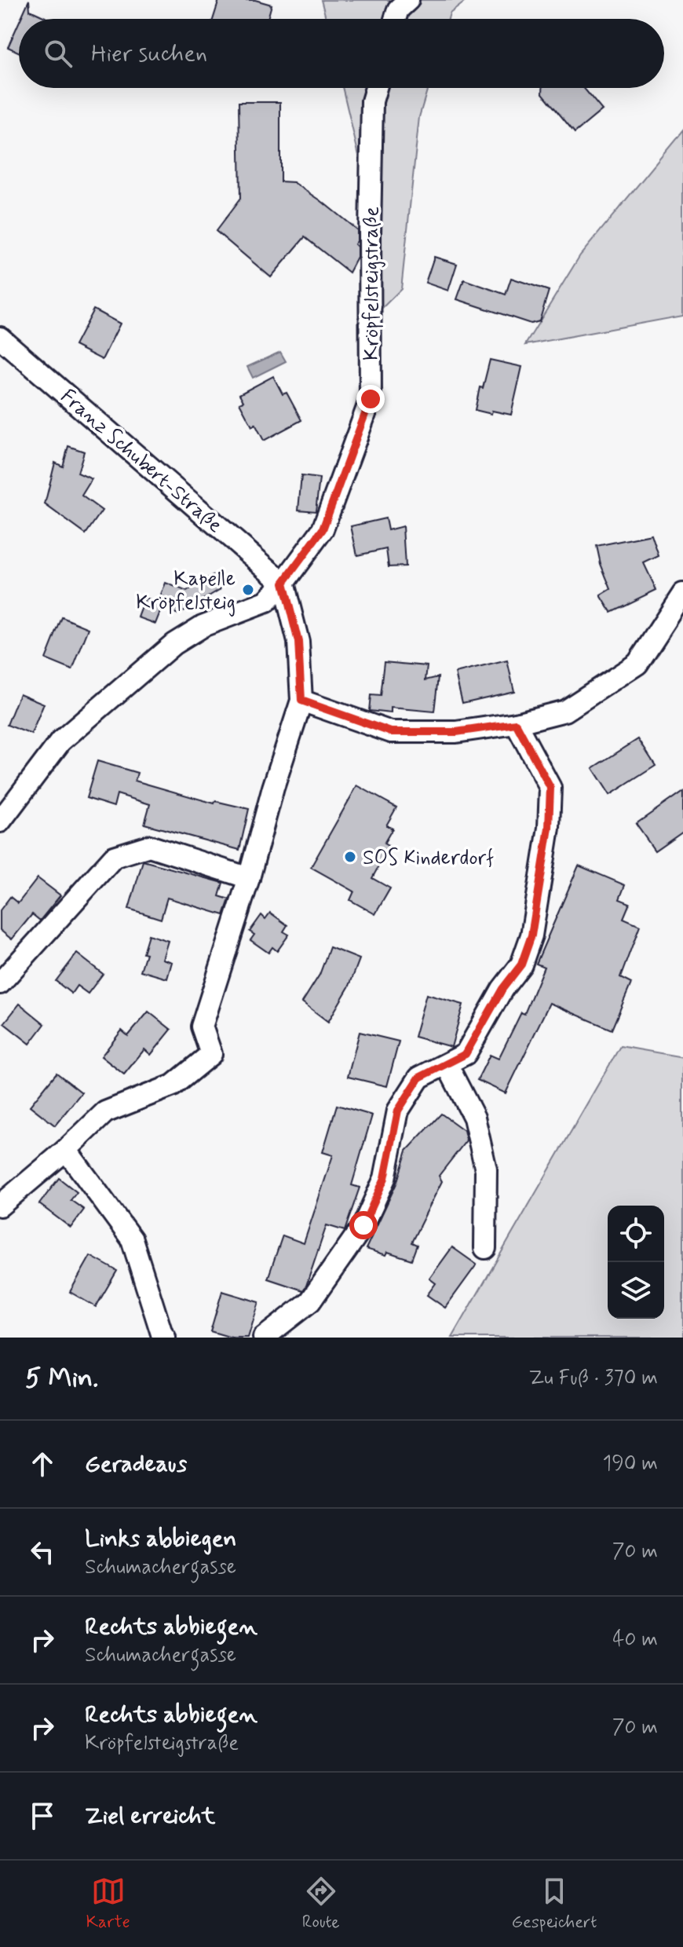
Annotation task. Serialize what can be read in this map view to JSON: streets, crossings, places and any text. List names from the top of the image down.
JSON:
{
  "streets": {
    "street": ["Kröpfelsteigstraße", "Franz Schubert-Straße"]
  },
  "crossings": [
    ["Kröpfelsteigstraße", "Franz Schubert-Straße"]
  ],
  "places": ["Kapelle Kröpfelsteig", "SOS Kinderdorf"],
  "page": {
    "search": "Hier suchen",
    "heading": ["5 Min.", "Zu Fuß · 370 m"],
    "list": [
      ["Geradeaus", "190 m"],
      ["Links abbiegen", "Schumachergasse", "70 m"],
      ["Rechts abbiegen", "Schumachergasse", "40 m"],
      ["Rechts abbiegen", "Kröpfelsteigstraße", "70 m"],
      "Ziel erreicht"
    ],
    "nav": ["Karte", "Route", "Gespeichert"]
  }
}
